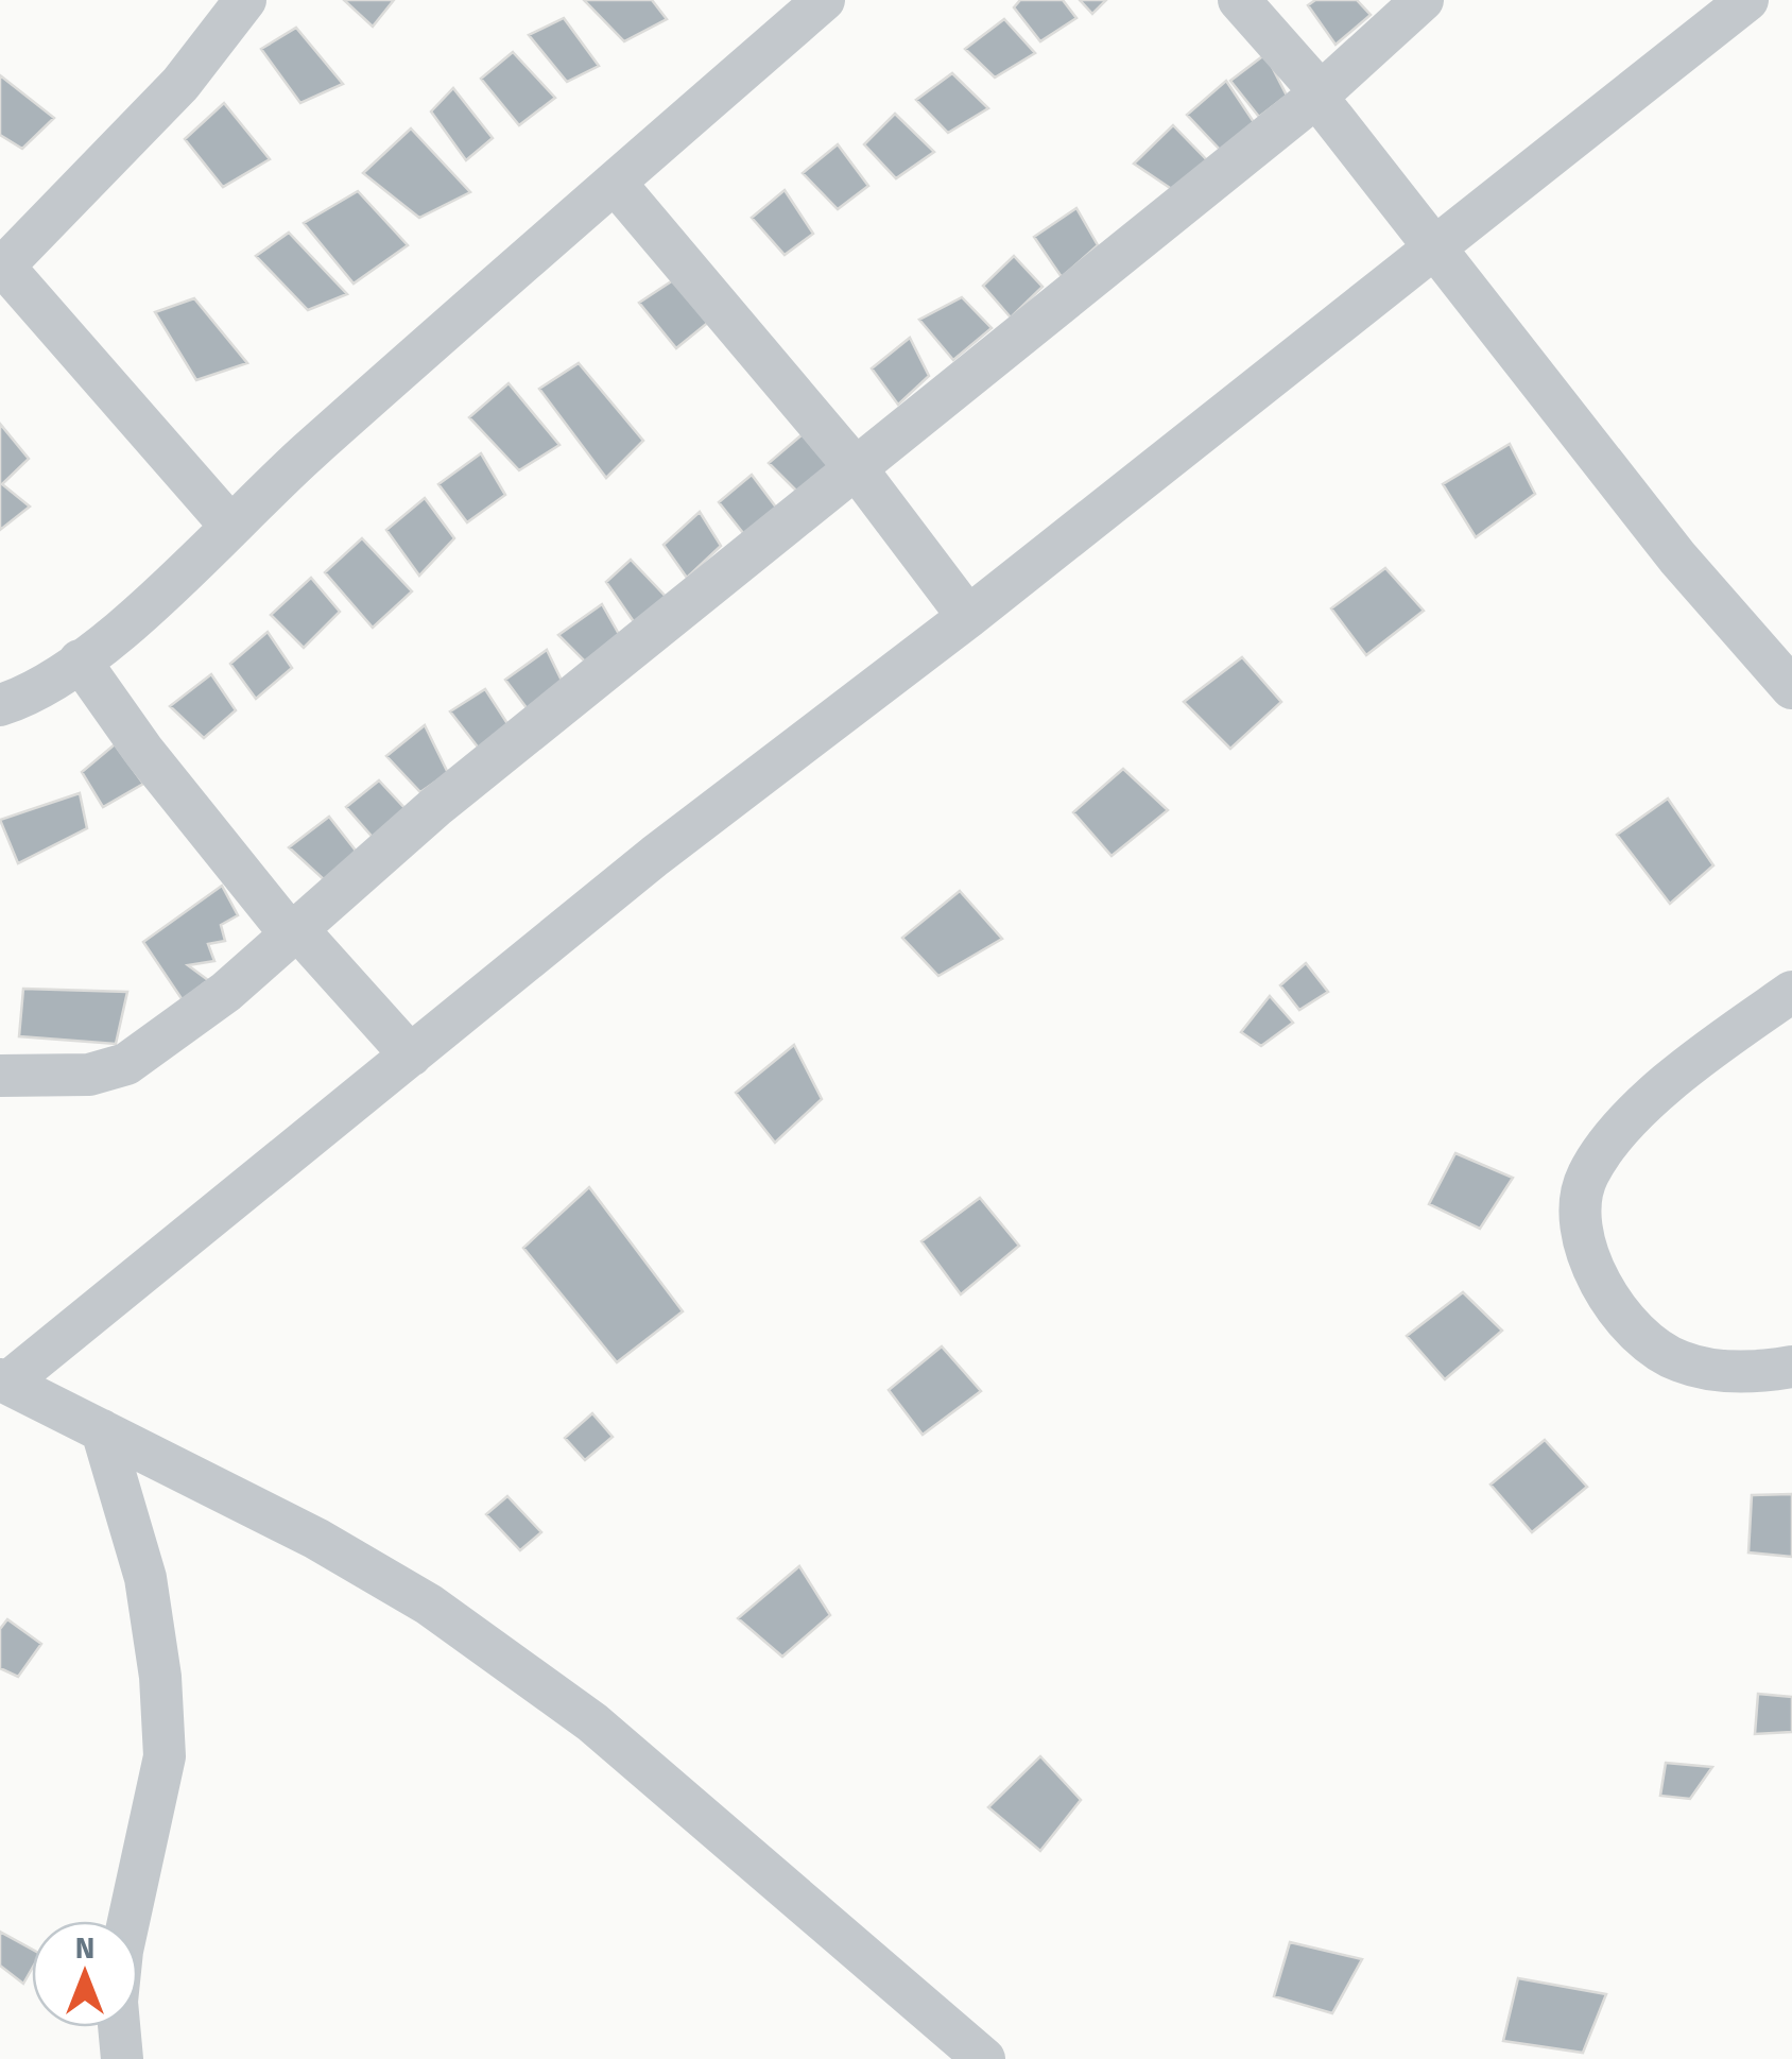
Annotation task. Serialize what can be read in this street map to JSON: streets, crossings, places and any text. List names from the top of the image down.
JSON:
{
  "north": "top"
}
